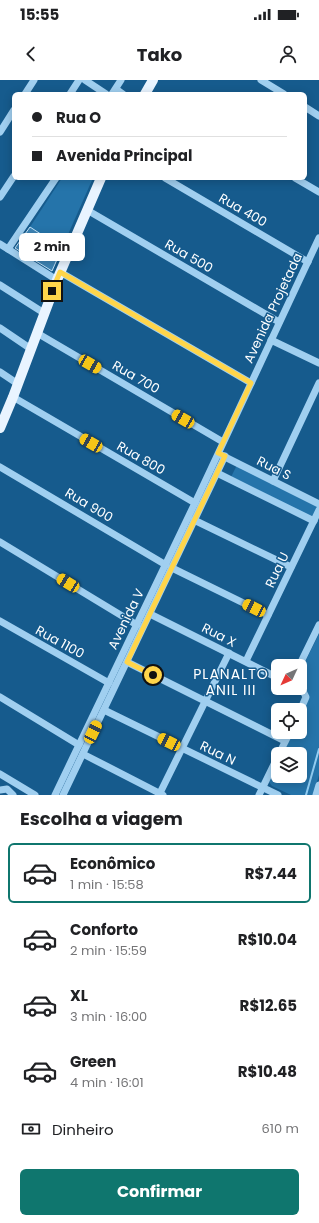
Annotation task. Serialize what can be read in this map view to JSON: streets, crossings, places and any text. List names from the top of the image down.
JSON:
{
  "streets": {
    "street": [
      "Rua 400",
      "Rua 500",
      "Avenida Projetada",
      "Rua 700",
      "Rua 800",
      "Rua S",
      "Rua 900",
      "Rua U",
      "Avenida V",
      "Rua X",
      "Rua 1100",
      "Rua N"
    ]
  },
  "crossings": [
    ["Rua 400", "Avenida Projetada"],
    ["Rua 500", "Avenida Projetada"],
    ["Avenida Projetada", "Rua 700"],
    ["Avenida Projetada", "Rua S"],
    ["Avenida Projetada", "Avenida V"],
    ["Rua 800", "Avenida V"],
    ["Rua S", "Avenida V"],
    ["Rua 900", "Rua U"],
    ["Rua 900", "Avenida V"],
    ["Rua U", "Rua X"],
    ["Avenida V", "Rua X"],
    ["Avenida V", "Rua 1100"],
    ["Avenida V", "Rua N"]
  ],
  "districts": ["PLANALTO ANIL III"],
  "north": "bottom left",
  "page": {
    "status": "15:55",
    "header": "Tako",
    "banner": ["Rua O", "Avenida Principal"],
    "bubble": "2 min",
    "heading": "Escolha a viagem",
    "list": [
      {
        "name": "Econômico",
        "note": "1 min · 15:58",
        "value": "R$7.44"
      },
      {
        "name": "Conforto",
        "note": "2 min · 15:59",
        "value": "R$10.04"
      },
      {
        "name": "XL",
        "note": "3 min · 16:00",
        "value": "R$12.65"
      },
      {
        "name": "Green",
        "note": "4 min · 16:01",
        "value": "R$10.48"
      }
    ],
    "pay": ["Dinheiro", "610 m"],
    "buttons": "Confirmar"
  }
}
